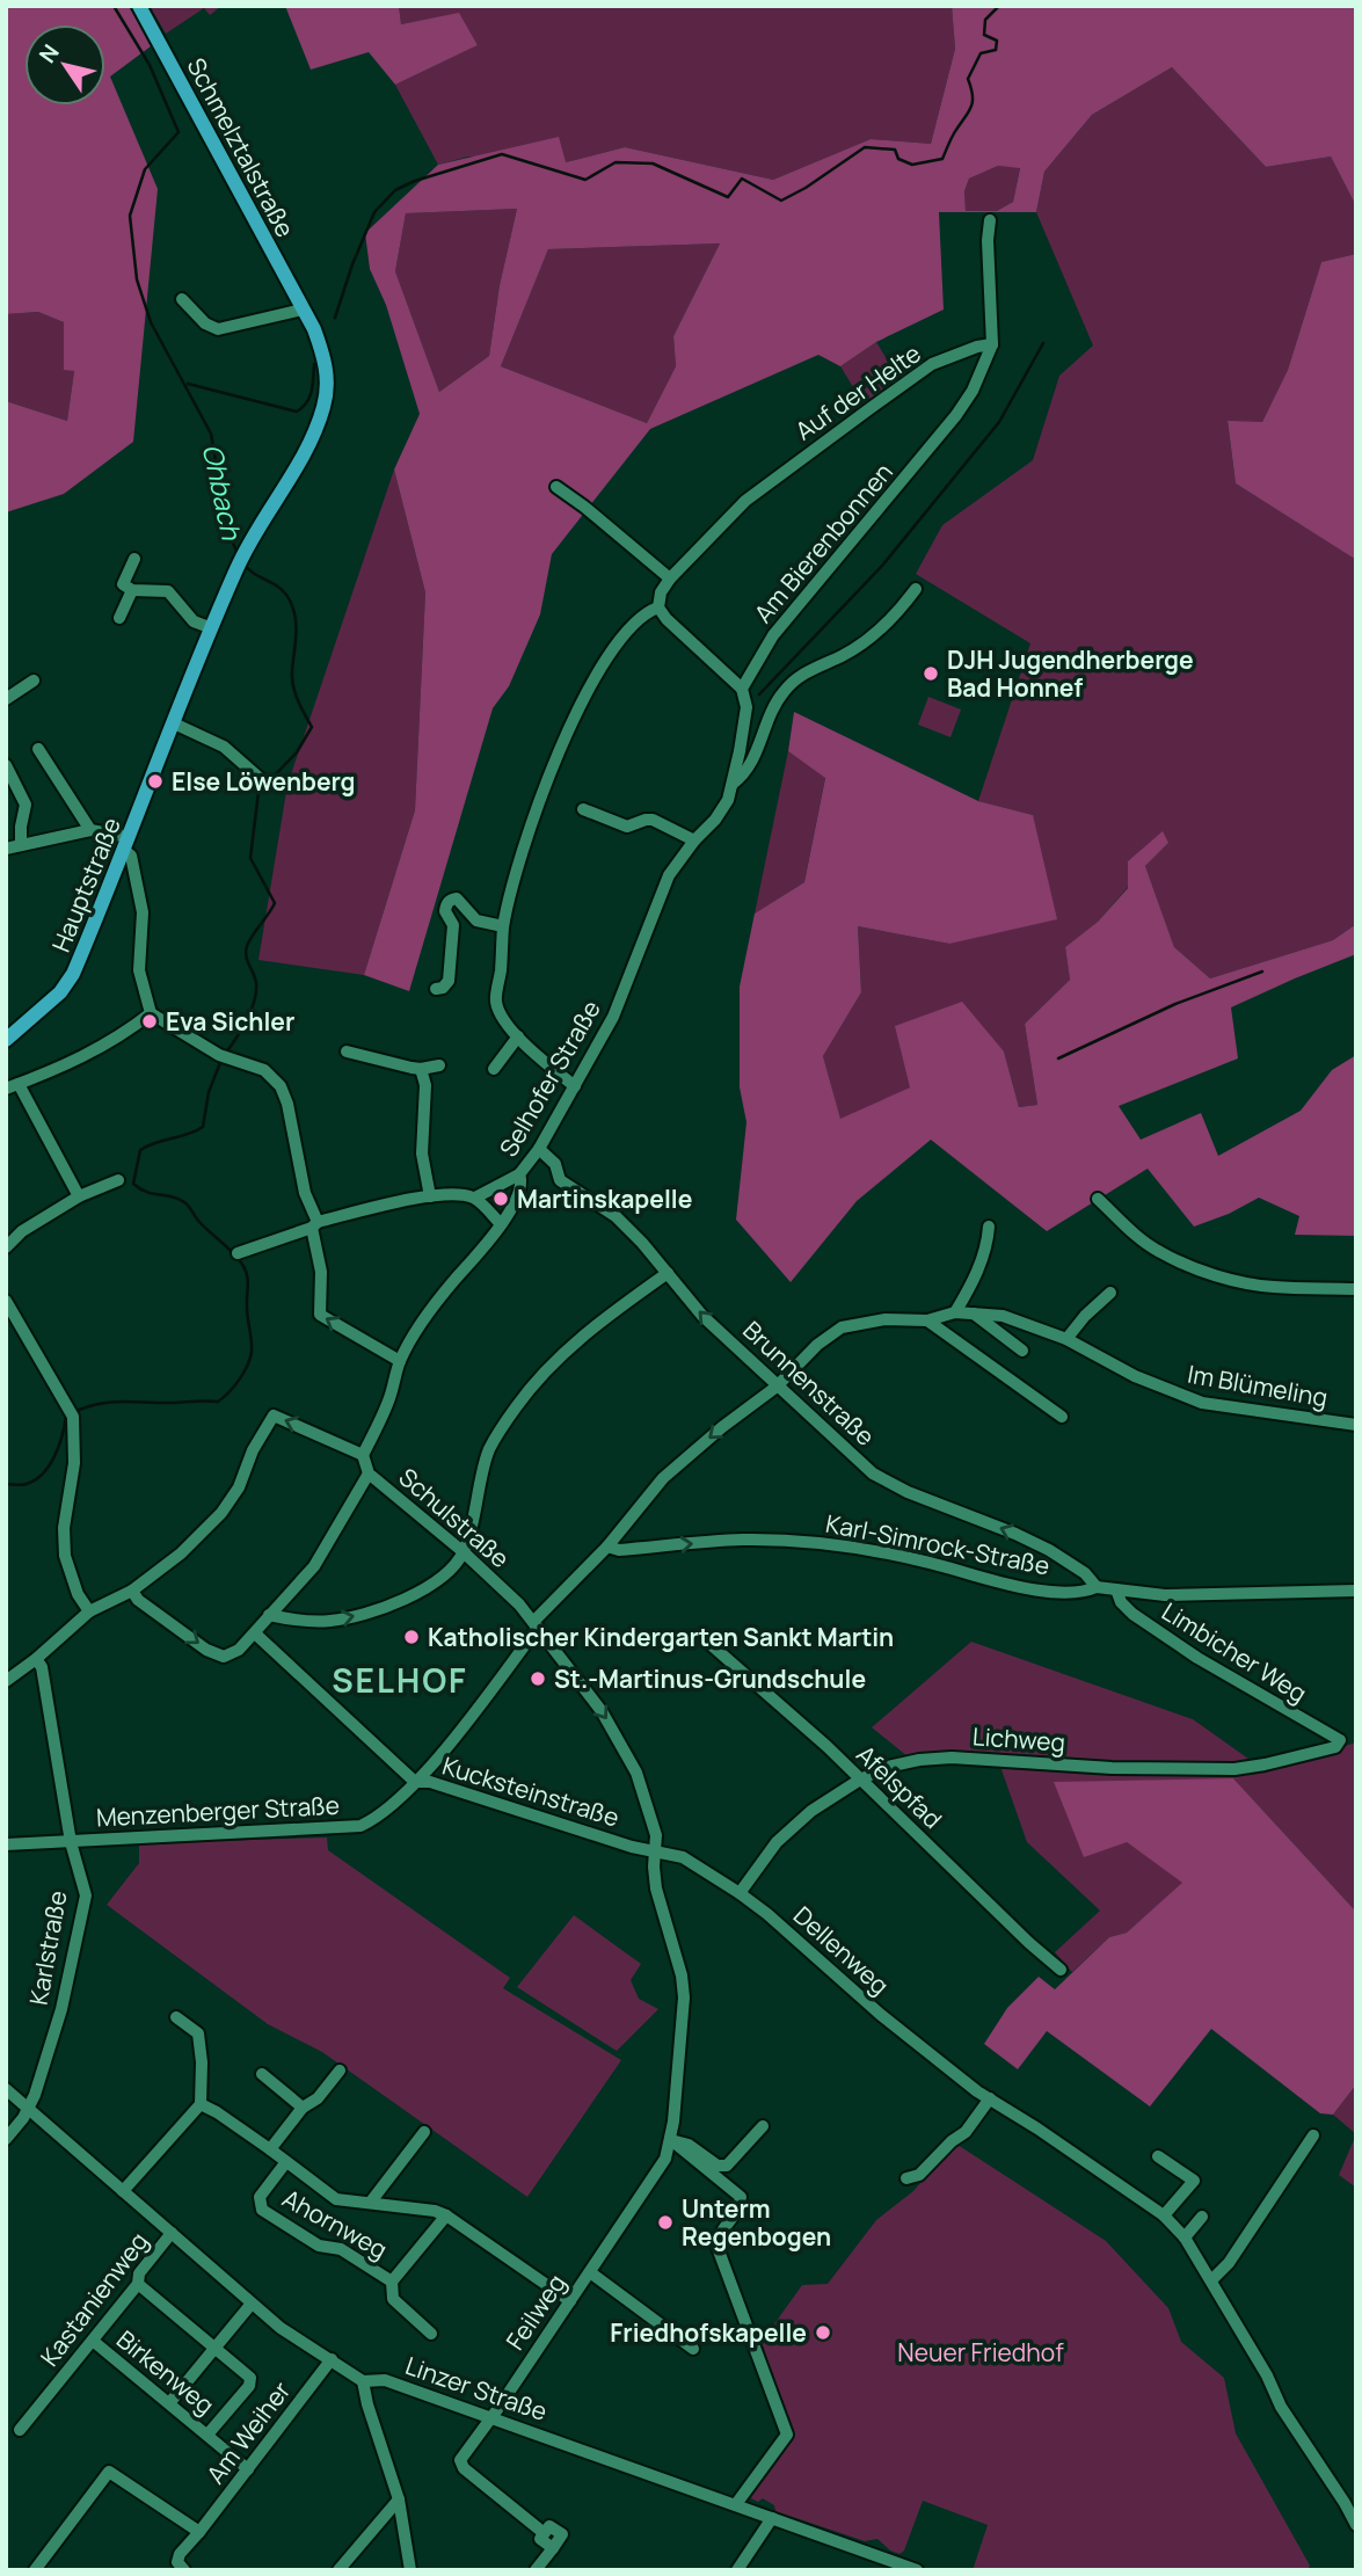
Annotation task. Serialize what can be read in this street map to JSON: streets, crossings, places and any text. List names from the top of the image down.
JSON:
{
  "streets": {
    "main road": ["Schmelztalstraße", "Hauptstraße"],
    "street": [
      "Auf der Helte",
      "Am Bierenbonnen",
      "Selhofer Straße",
      "Brunnenstraße",
      "Im Blümeling",
      "Schulstraße",
      "Karl-Simrock-Straße",
      "Limbicher Weg",
      "Lichweg",
      "Afelspfad",
      "Kucksteinstraße",
      "Menzenberger Straße",
      "Karlstraße",
      "Dellenweg",
      "Ahornweg",
      "Kastanienweg",
      "Feilweg",
      "Birkenweg",
      "Linzer Straße",
      "Am Weiher"
    ]
  },
  "crossings": [
    ["Schmelztalstraße", "Hauptstraße"],
    ["Auf der Helte", "Am Bierenbonnen"],
    ["Selhofer Straße", "Brunnenstraße"],
    ["Selhofer Straße", "Schulstraße"],
    ["Brunnenstraße", "Im Blümeling"],
    ["Brunnenstraße", "Karl-Simrock-Straße"],
    ["Brunnenstraße", "Menzenberger Straße"],
    ["Im Blümeling", "Menzenberger Straße"],
    ["Schulstraße", "Kucksteinstraße"],
    ["Schulstraße", "Menzenberger Straße"],
    ["Schulstraße", "Dellenweg"],
    ["Schulstraße", "Feilweg"],
    ["Karl-Simrock-Straße", "Limbicher Weg"],
    ["Karl-Simrock-Straße", "Menzenberger Straße"],
    ["Limbicher Weg", "Lichweg"],
    ["Lichweg", "Afelspfad"],
    ["Lichweg", "Dellenweg"],
    ["Kucksteinstraße", "Menzenberger Straße"],
    ["Kucksteinstraße", "Dellenweg"],
    ["Kucksteinstraße", "Feilweg"],
    ["Menzenberger Straße", "Karlstraße"],
    ["Karlstraße", "Linzer Straße"],
    ["Dellenweg", "Feilweg"],
    ["Kastanienweg", "Birkenweg"],
    ["Kastanienweg", "Linzer Straße"],
    ["Feilweg", "Linzer Straße"],
    ["Birkenweg", "Am Weiher"],
    ["Linzer Straße", "Am Weiher"]
  ],
  "one_way": ["Brunnenstraße", "Schulstraße", "Karl-Simrock-Straße"],
  "districts": ["SELHOF"],
  "water": ["Ohbach"],
  "parks": ["Neuer Friedhof"],
  "places": [
    "DJH Jugendherberge Bad Honnef",
    "Else Löwenberg",
    "Eva Sichler",
    "Martinskapelle",
    "Katholischer Kindergarten Sankt Martin",
    "St.-Martinus-Grundschule",
    "Unterm Regenbogen",
    "Friedhofskapelle"
  ],
  "north": "top left"
}
